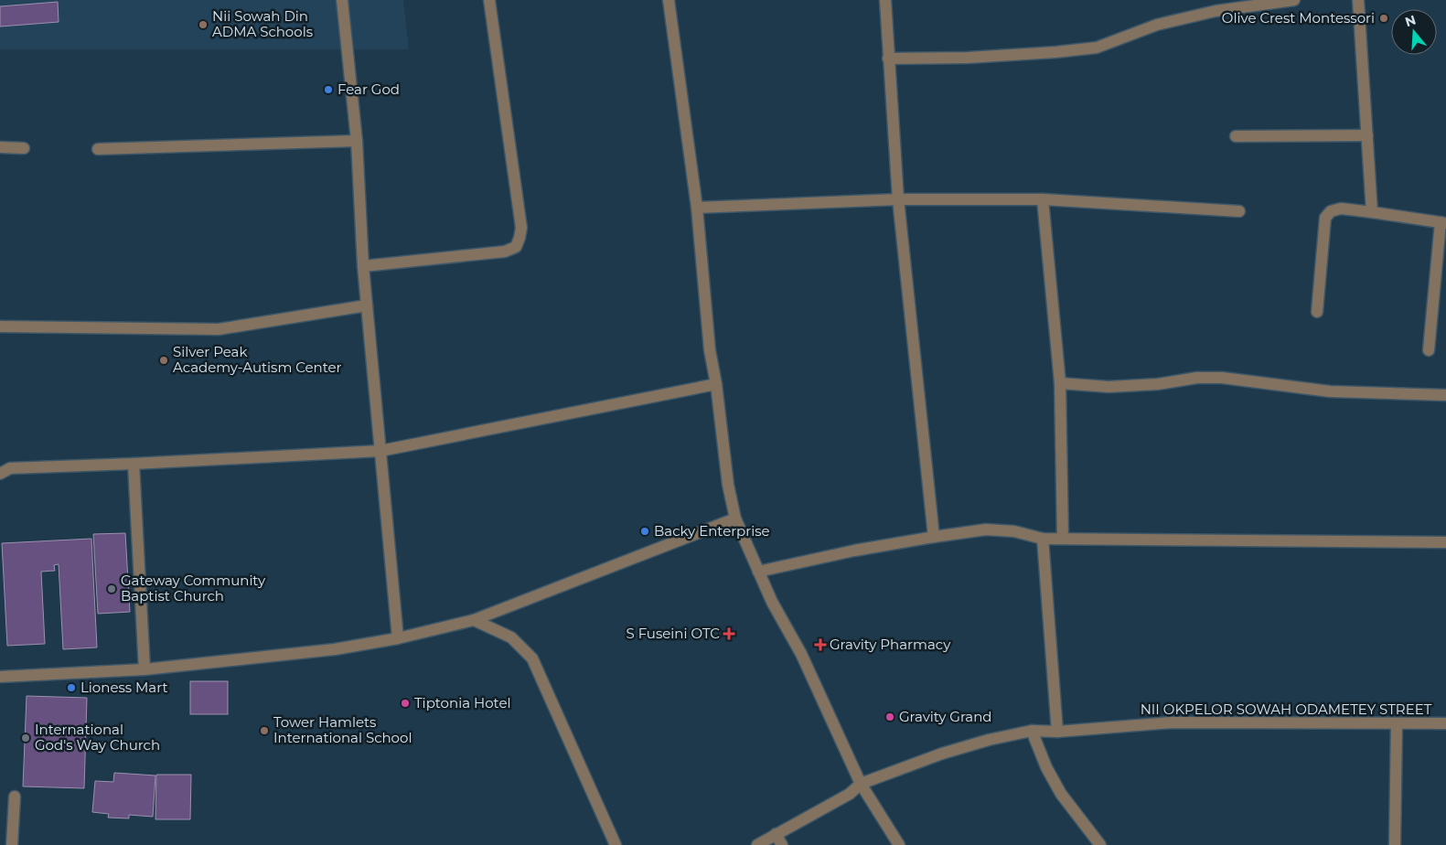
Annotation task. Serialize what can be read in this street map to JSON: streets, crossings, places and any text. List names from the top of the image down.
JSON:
{
  "streets": {
    "street": ["NII OKPELOR SOWAH ODAMETEY STREET"]
  },
  "places": {
    "other": [
      "Olive Crest Montessori",
      "Nii Sowah Din ADMA Schools",
      "Fear God",
      "Silver Peak Academy-Autism Center",
      "Backy Enterprise",
      "Gateway Community Baptist Church",
      "Lioness Mart",
      "Tiptonia Hotel",
      "Gravity Grand",
      "Tower Hamlets International School",
      "International God's Way Church"
    ],
    "health": ["S Fuseini OTC", "Gravity Pharmacy"]
  },
  "north": "top"
}
